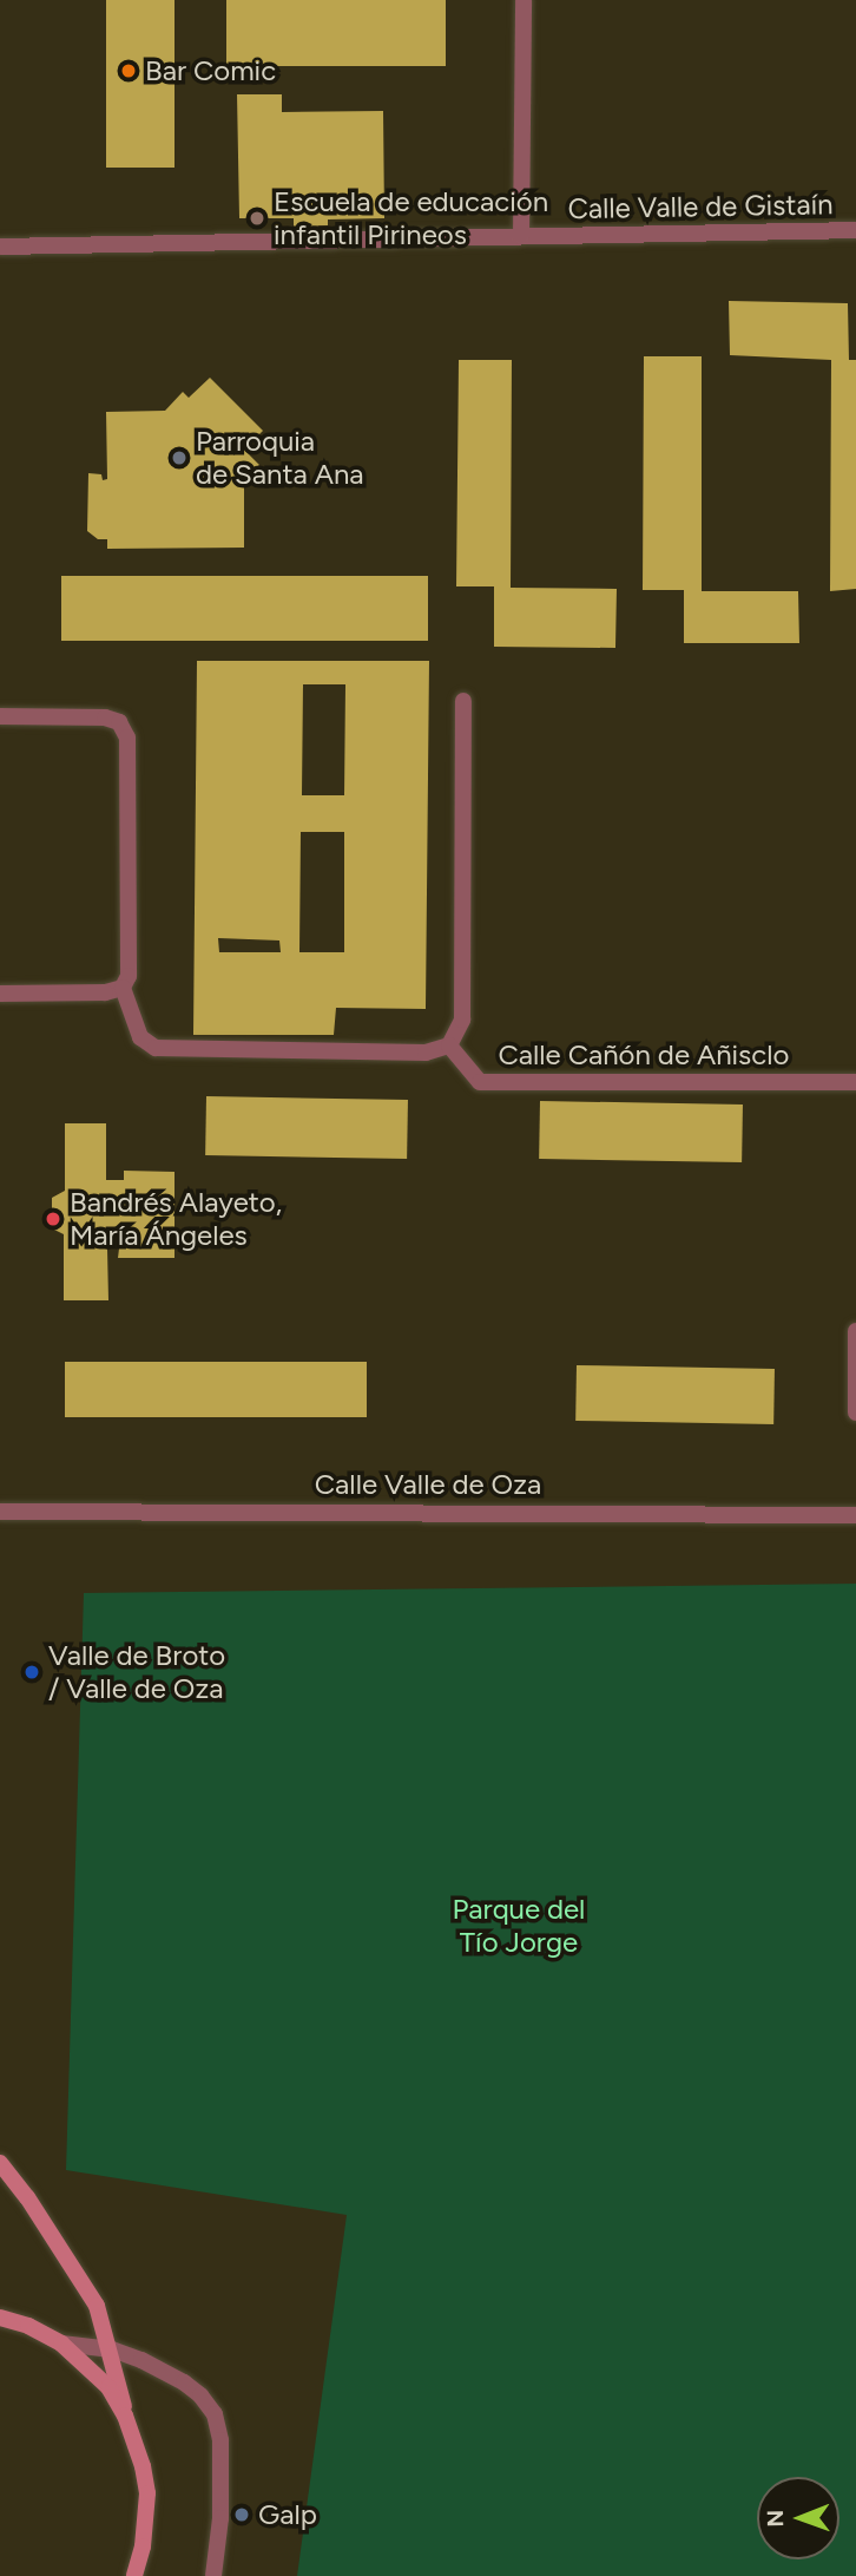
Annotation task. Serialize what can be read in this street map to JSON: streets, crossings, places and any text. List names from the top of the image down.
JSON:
{
  "streets": {
    "street": ["Calle Valle de Gistaín", "Calle Cañón de Añisclo", "Calle Valle de Oza"]
  },
  "parks": ["Parque del Tío Jorge"],
  "places": [
    "Bar Comic",
    "Escuela de educación infantil Pirineos",
    "Parroquia de Santa Ana",
    "Bandrés Alayeto, María Ángeles",
    "Valle de Broto / Valle de Oza",
    "Galp"
  ],
  "north": "left"
}
